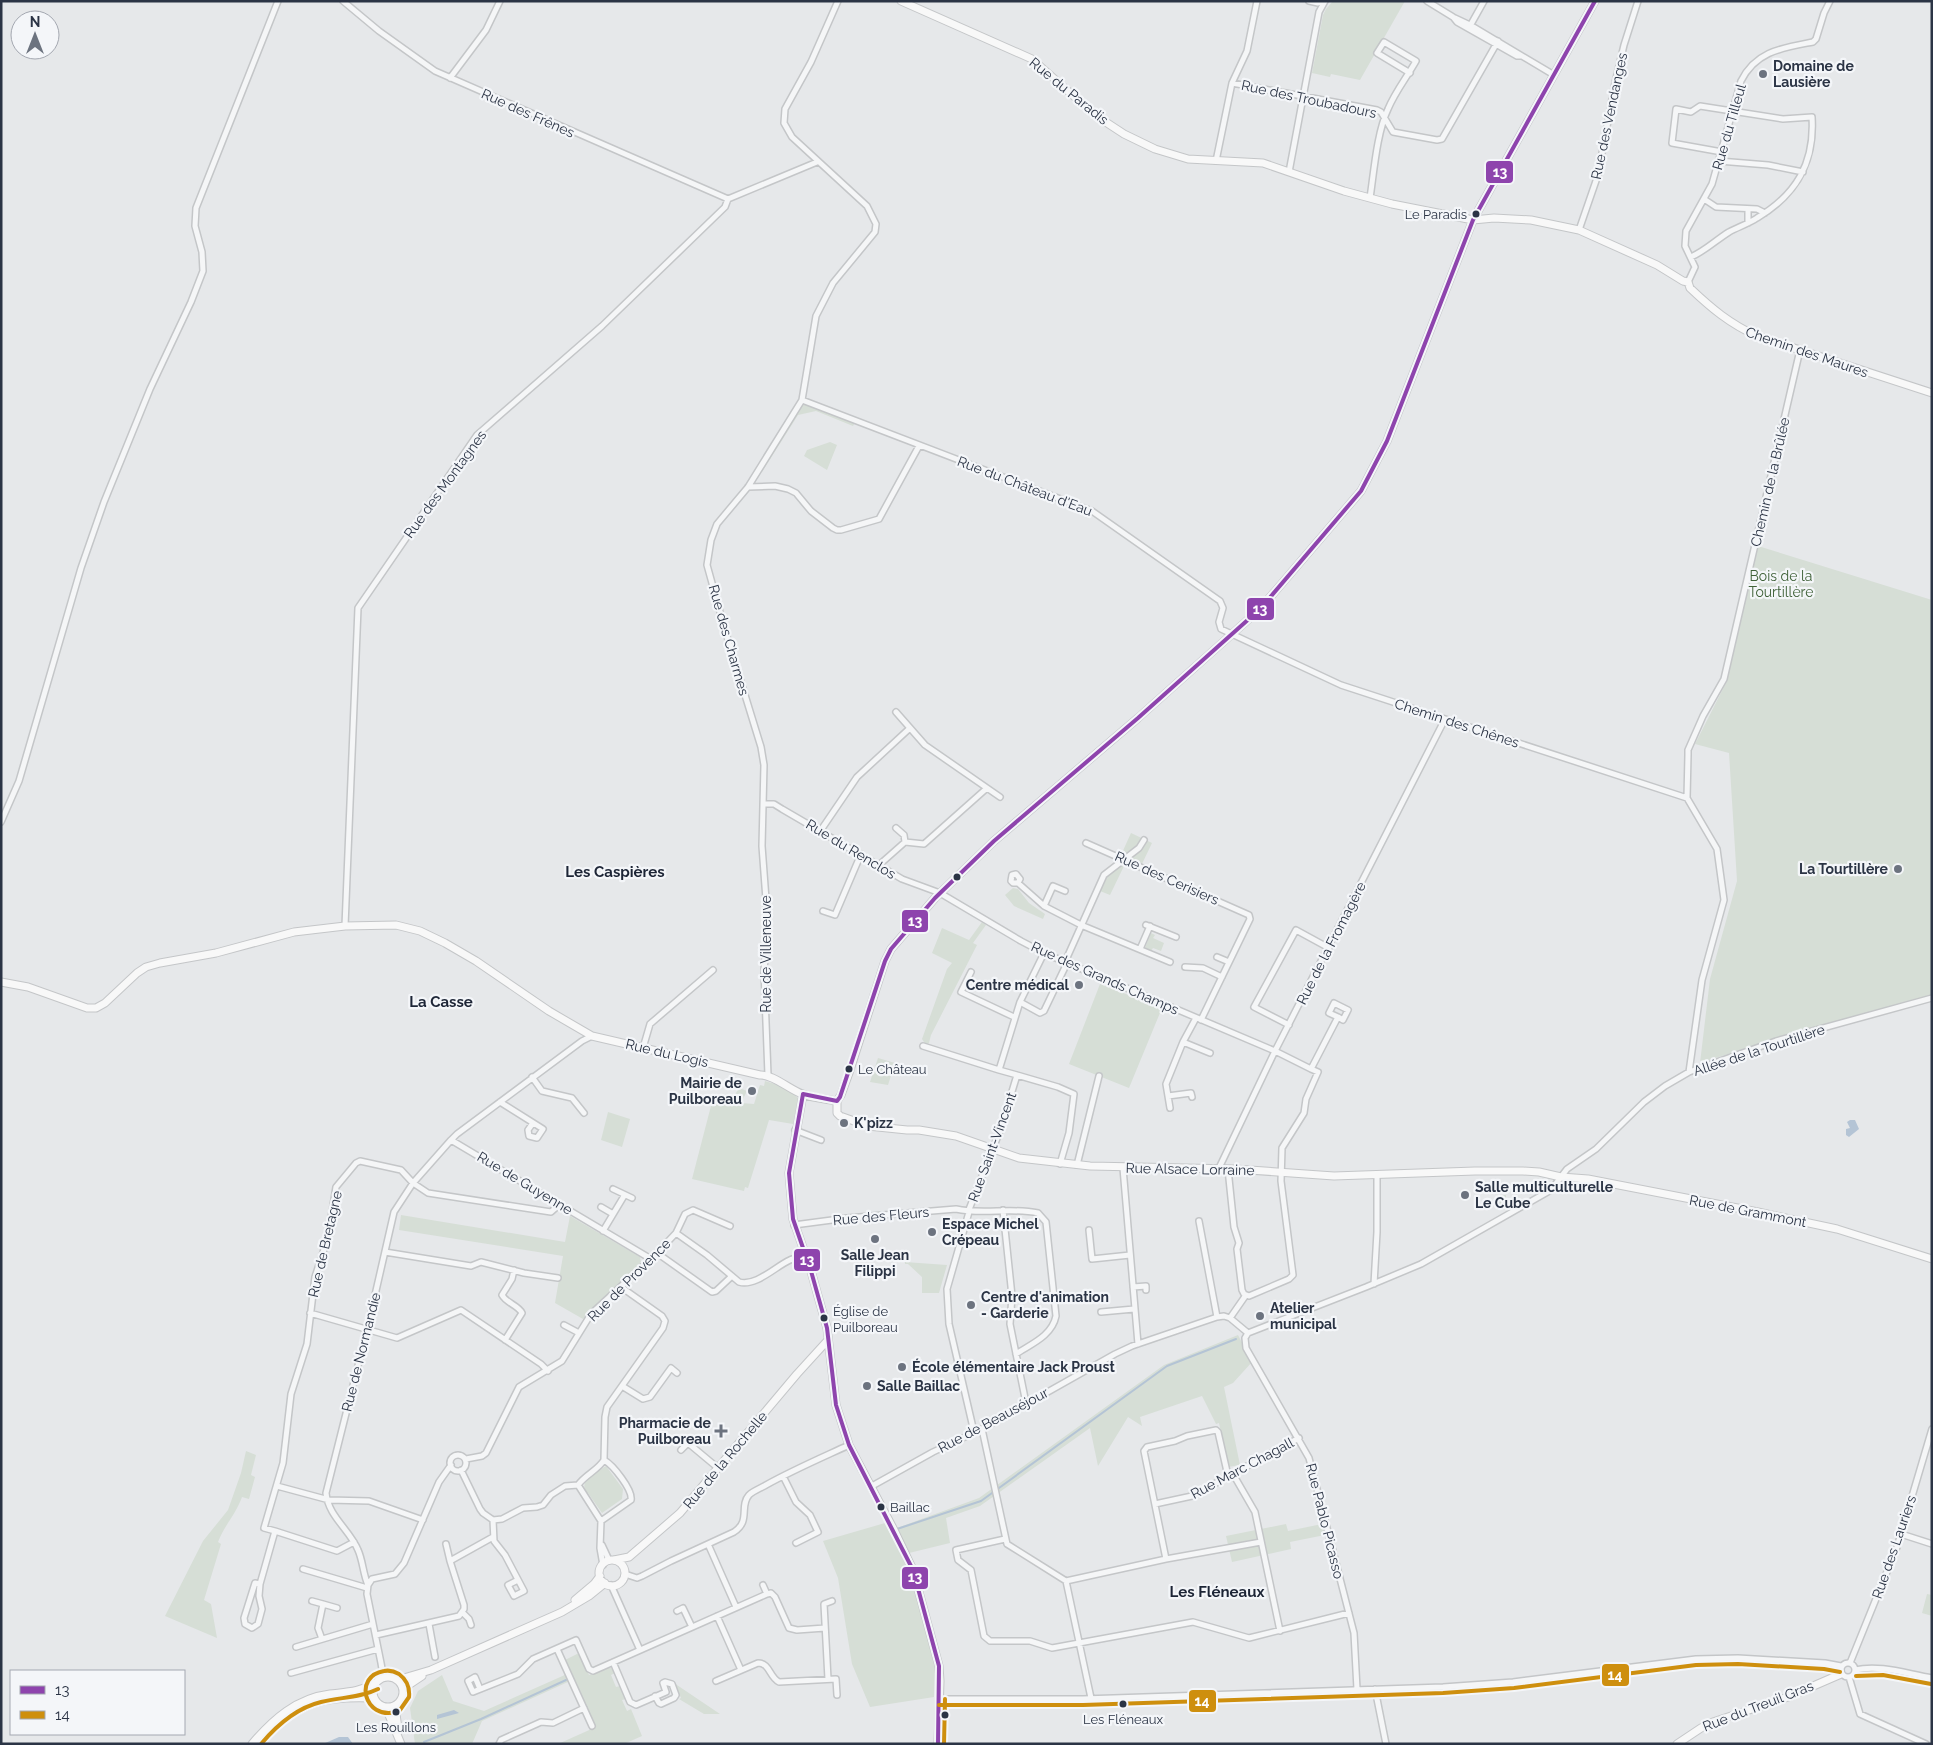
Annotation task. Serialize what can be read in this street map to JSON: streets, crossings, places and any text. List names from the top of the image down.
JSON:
{
  "streets": {
    "street": [
      "Rue du Paradis",
      "Rue des Troubadours",
      "Rue des Frênes",
      "Rue des Vendanges",
      "Rue du Tilleul",
      "Chemin des Maures",
      "Chemin de la Brûlée",
      "Rue des Montagnes",
      "Rue du Château d'Eau",
      "Rue des Charmes",
      "Chemin des Chênes",
      "Rue du Renclos",
      "Rue des Cerisiers",
      "Rue de la Fromagère",
      "Rue de Villeneuve",
      "Rue des Grands Champs",
      "Allée de la Tourtillère",
      "Rue du Logis",
      "Rue Saint-Vincent",
      "Rue Alsace Lorraine",
      "Rue de Guyenne",
      "Rue de Grammont",
      "Rue des Fleurs",
      "Rue de Bretagne",
      "Rue de Provence",
      "Rue de Normandie",
      "Rue de Beauséjour",
      "Rue de la Rochelle",
      "Rue Marc Chagall",
      "Rue Pablo Picasso",
      "Rue des Lauriers",
      "Rue du Treuil Gras"
    ]
  },
  "crossings": [
    ["Rue du Paradis", "Chemin des Maures"],
    ["Rue des Frênes", "Rue des Montagnes"],
    ["Rue des Vendanges", "Chemin des Maures"],
    ["Rue du Tilleul", "Chemin des Maures"],
    ["Chemin des Maures", "Chemin de la Brûlée"],
    ["Chemin de la Brûlée", "Chemin des Chênes"],
    ["Rue des Montagnes", "Rue du Logis"],
    ["Rue du Château d'Eau", "Rue des Charmes"],
    ["Rue du Château d'Eau", "Chemin des Chênes"],
    ["Rue des Charmes", "Rue du Renclos"],
    ["Rue des Charmes", "Rue de Villeneuve"],
    ["Chemin des Chênes", "Rue de la Fromagère"],
    ["Rue du Renclos", "Rue de Villeneuve"],
    ["Rue du Renclos", "Rue des Grands Champs"],
    ["Rue de la Fromagère", "Rue des Grands Champs"],
    ["Rue de la Fromagère", "Rue Alsace Lorraine"],
    ["Rue de Villeneuve", "Rue du Logis"],
    ["Rue des Grands Champs", "Rue Saint-Vincent"],
    ["Allée de la Tourtillère", "Rue Alsace Lorraine"],
    ["Allée de la Tourtillère", "Rue de Grammont"],
    ["Allée de la Tourtillère", "Rue Pablo Picasso"],
    ["Rue du Logis", "Rue Alsace Lorraine"],
    ["Rue Saint-Vincent", "Rue Alsace Lorraine"],
    ["Rue Saint-Vincent", "Rue des Fleurs"],
    ["Rue Saint-Vincent", "Rue de Beauséjour"],
    ["Rue Alsace Lorraine", "Rue de Grammont"],
    ["Rue de Guyenne", "Rue de Bretagne"],
    ["Rue de Guyenne", "Rue de Provence"],
    ["Rue de Guyenne", "Rue de Normandie"],
    ["Rue de Bretagne", "Rue de Normandie"],
    ["Rue Marc Chagall", "Rue Pablo Picasso"],
    ["Rue des Lauriers", "Rue du Treuil Gras"]
  ],
  "districts": ["Les Caspières", "La Casse", "Les Fléneaux"],
  "parks": ["Bois de la Tourtillère"],
  "places": {
    "other": [
      "Domaine de Lausière",
      "Le Paradis",
      "La Tourtillère",
      "Centre médical",
      "Le Château",
      "Mairie de Puilboreau",
      "K'pizz",
      "Salle multiculturelle Le Cube",
      "Espace Michel Crépeau",
      "Salle Jean Filippi",
      "Centre d'animation - Garderie",
      "Atelier municipal",
      "Église de Puilboreau",
      "École élémentaire Jack Proust",
      "Salle Baillac",
      "Baillac",
      "Les Fléneaux",
      "Les Rouillons"
    ],
    "health": ["Pharmacie de Puilboreau"]
  },
  "lines": ["transit line 13", "transit line 14"],
  "legend": ["13", "14"],
  "north": "top"
}
